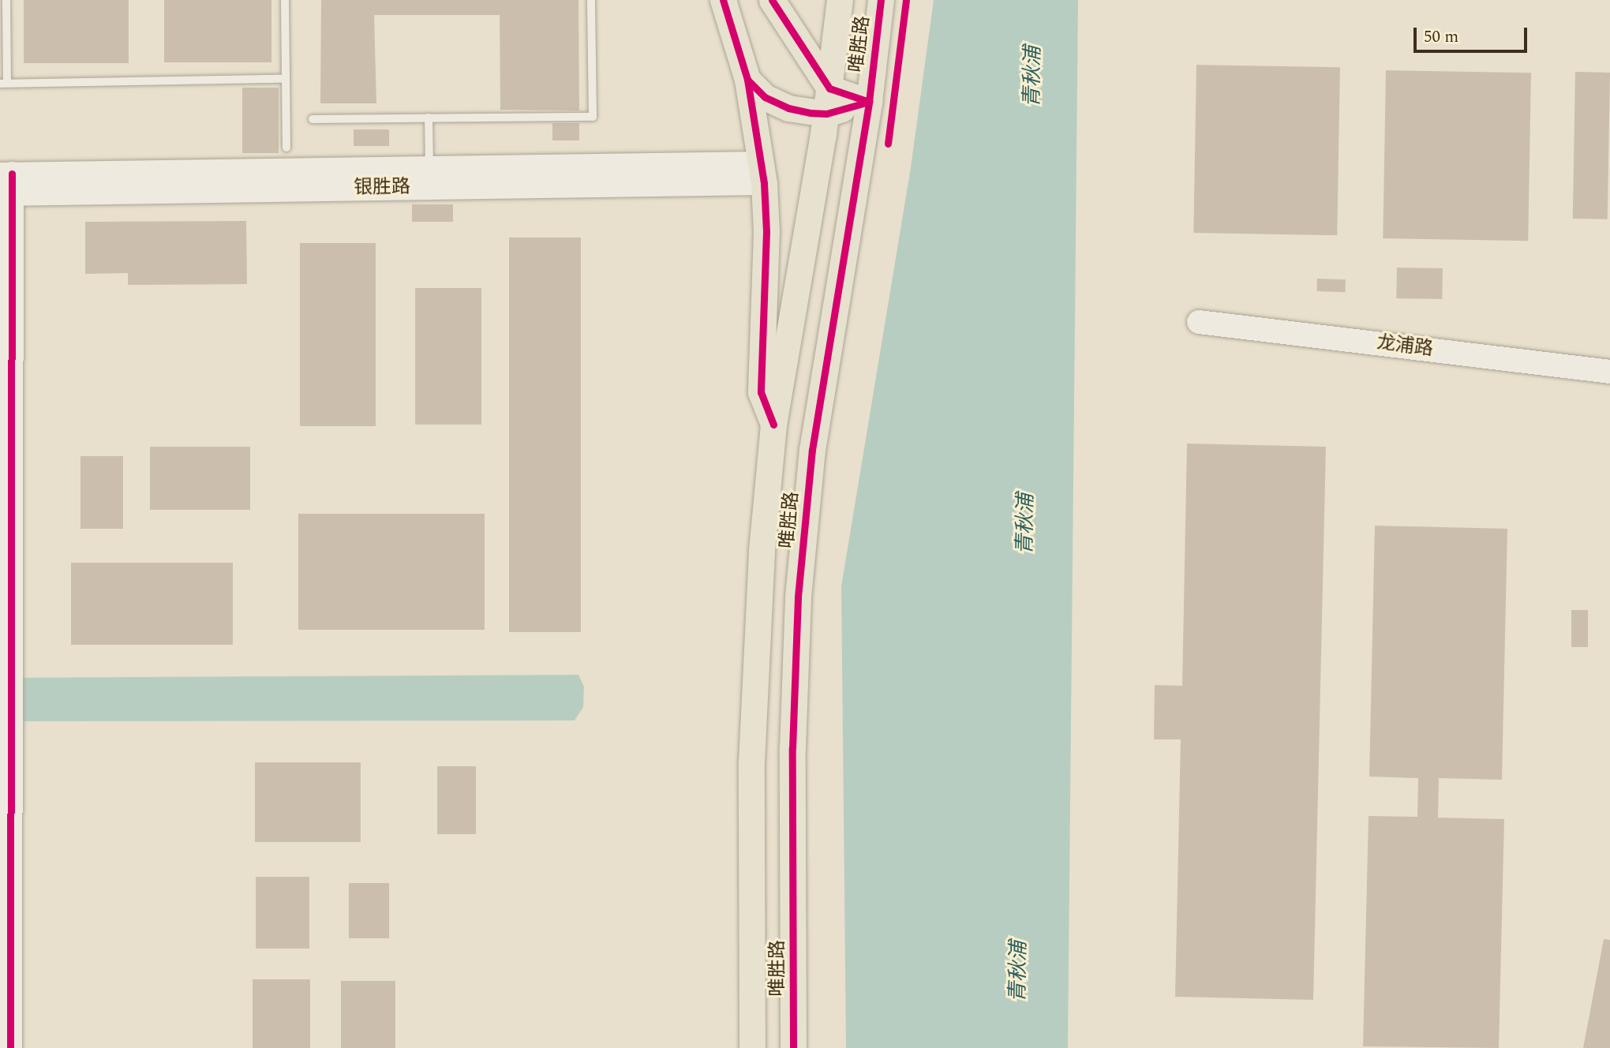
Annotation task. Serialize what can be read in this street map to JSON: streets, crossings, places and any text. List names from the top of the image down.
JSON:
{
  "streets": {
    "main road": ["唯胜路"],
    "street": ["银胜路", "龙浦路"]
  },
  "water": ["青秋浦"],
  "scale_bar": "50 m"
}
